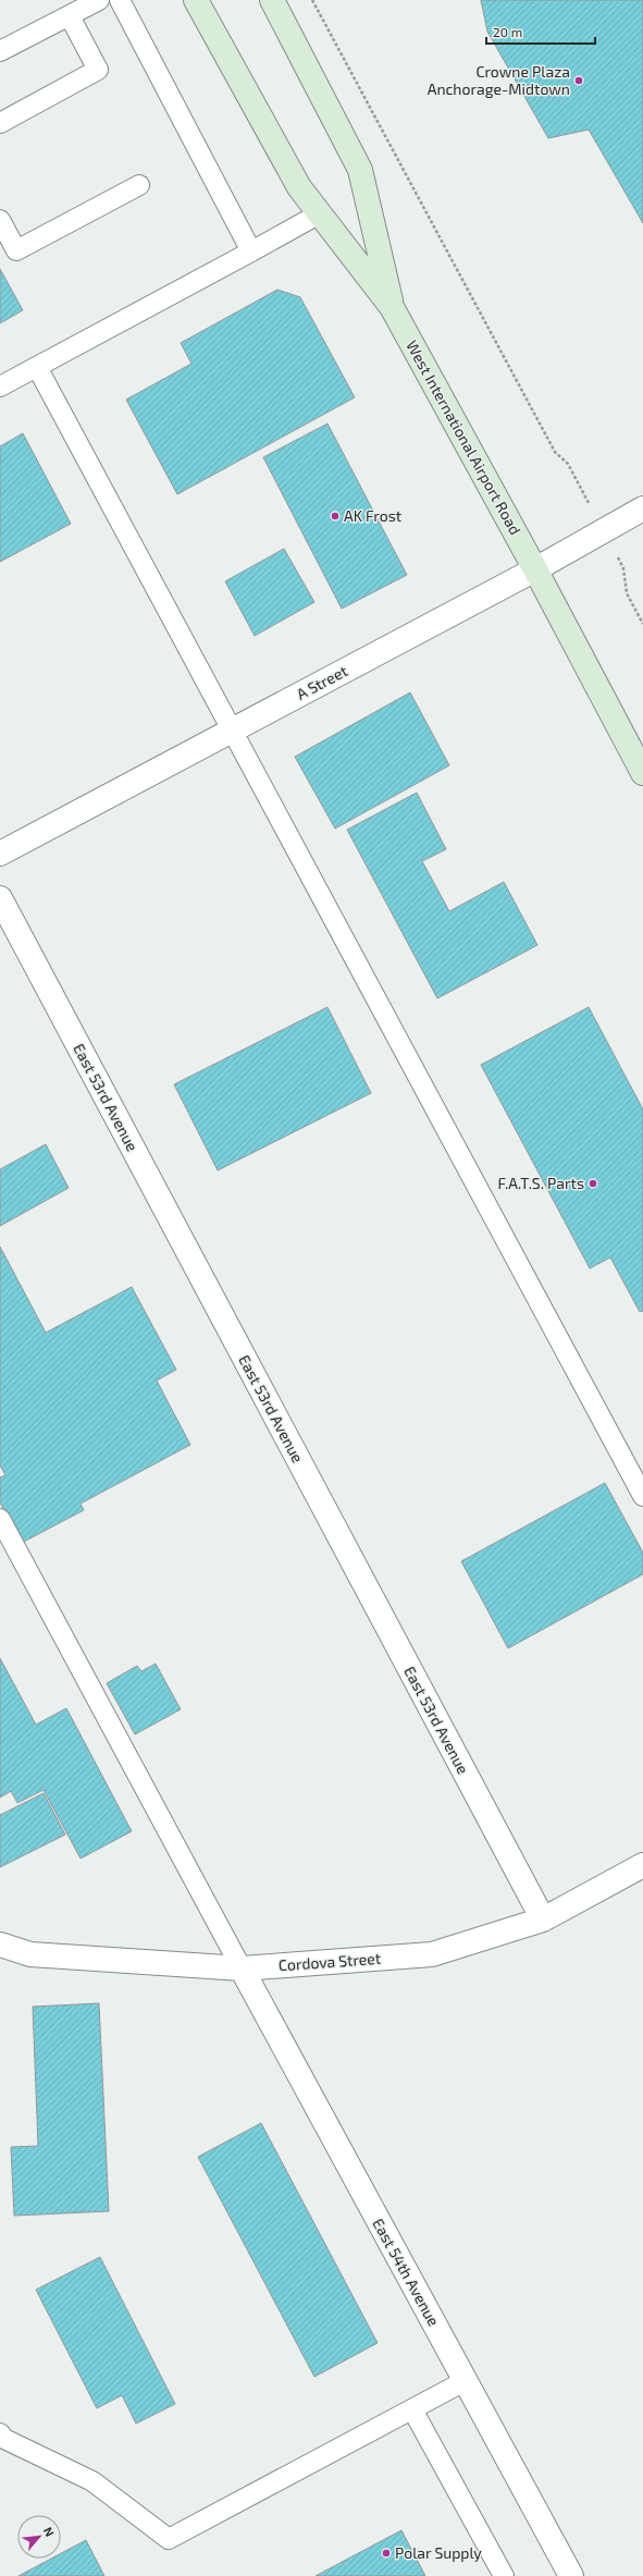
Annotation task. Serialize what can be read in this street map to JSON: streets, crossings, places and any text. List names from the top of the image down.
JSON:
{
  "streets": {
    "main road": ["West International Airport Road"],
    "street": [
      "A Street",
      "East 53rd Avenue",
      "Cordova Street",
      "East 54th Avenue"
    ]
  },
  "crossings": [
    ["West International Airport Road", "A Street"],
    ["East 53rd Avenue", "Cordova Street"],
    ["Cordova Street", "East 54th Avenue"]
  ],
  "places": [
    "Crowne Plaza Anchorage-Midtown",
    "AK Frost",
    "F.A.T.S. Parts",
    "Polar Supply"
  ],
  "scale_bar": "20 m",
  "north": "top right"
}
